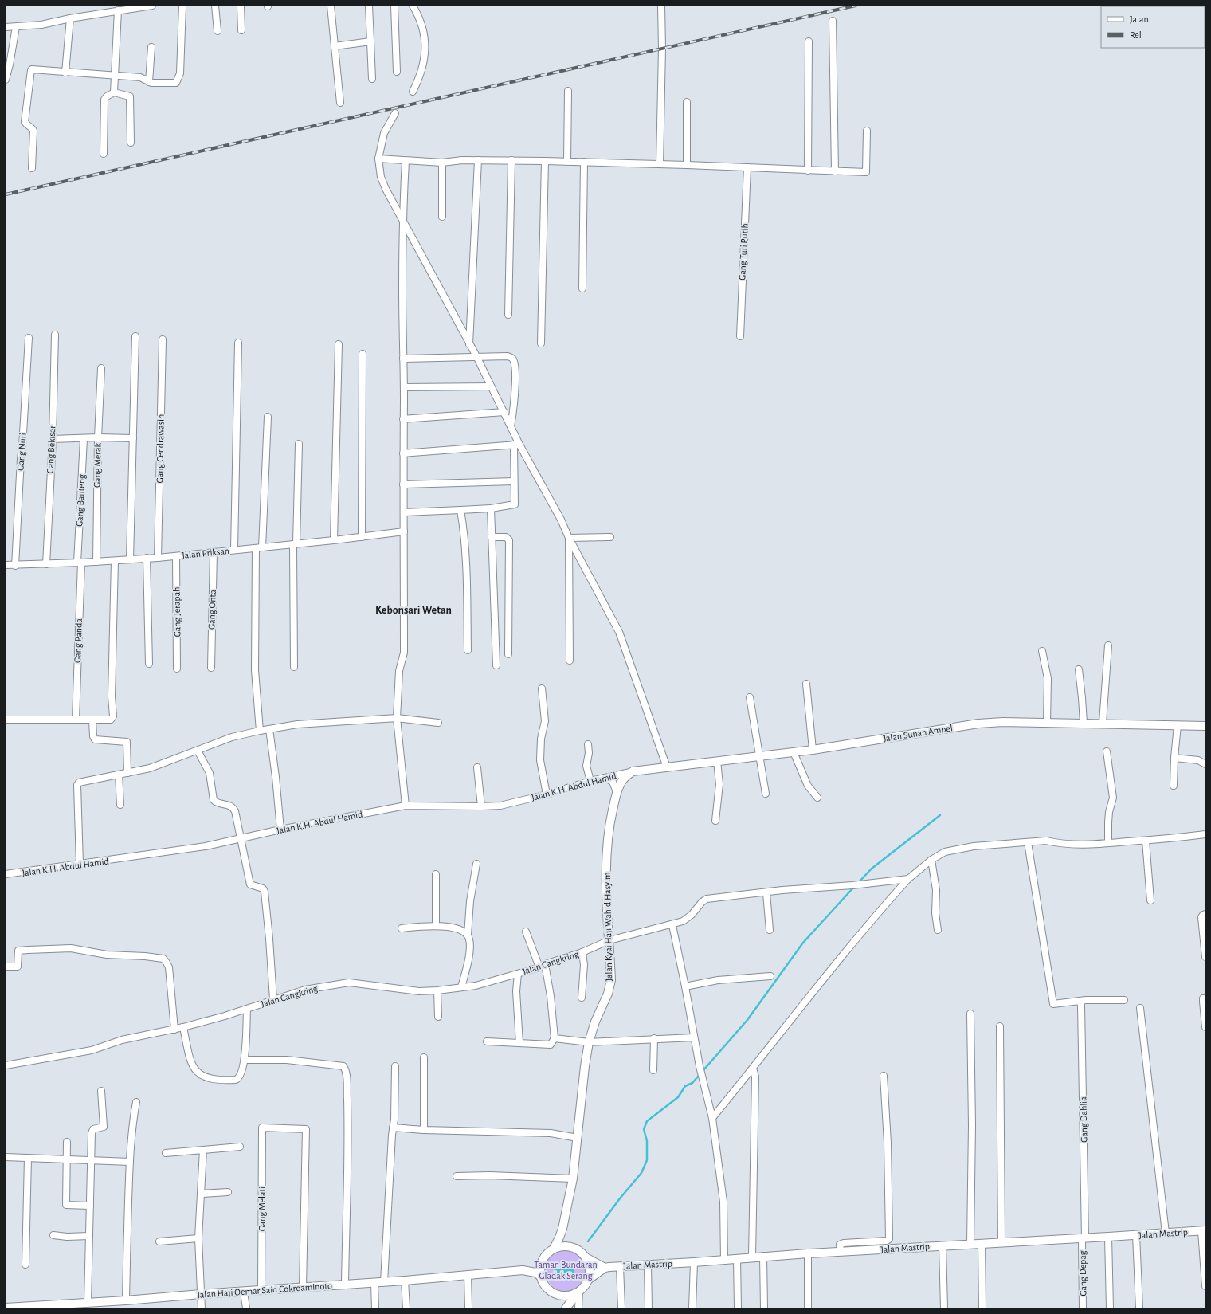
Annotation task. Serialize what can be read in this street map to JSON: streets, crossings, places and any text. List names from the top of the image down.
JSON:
{
  "streets": {
    "main road": [
      "Jalan Sunan Ampel",
      "Jalan Kyai Haji Wahid Hasyim",
      "Jalan Mastrip",
      "Jalan Haji Oemar Said Cokroaminoto"
    ],
    "street": [
      "Gang Turi Putih",
      "Gang Cendrawasih",
      "Gang Bekisar",
      "Gang Nuri",
      "Gang Merak",
      "Gang Banteng",
      "Jalan Priksan",
      "Gang Onta",
      "Gang Jerapah",
      "Gang Panda",
      "Jalan K.H. Abdul Hamid",
      "Jalan Cangkring",
      "Gang Dahlia",
      "Gang Melati",
      "Gang Depag"
    ]
  },
  "crossings": [
    ["Gang Cendrawasih", "Jalan Priksan"],
    ["Gang Bekisar", "Jalan Priksan"],
    ["Gang Nuri", "Jalan Priksan"],
    ["Gang Merak", "Jalan Priksan"],
    ["Gang Banteng", "Jalan Priksan"],
    ["Gang Banteng", "Gang Panda"],
    ["Jalan Priksan", "Gang Onta"],
    ["Jalan Priksan", "Gang Jerapah"],
    ["Jalan Priksan", "Gang Panda"],
    ["Jalan Sunan Ampel", "Jalan K.H. Abdul Hamid"],
    ["Jalan Sunan Ampel", "Jalan Kyai Haji Wahid Hasyim"],
    ["Jalan K.H. Abdul Hamid", "Jalan Kyai Haji Wahid Hasyim"],
    ["Jalan Kyai Haji Wahid Hasyim", "Jalan Cangkring"],
    ["Jalan Kyai Haji Wahid Hasyim", "Jalan Mastrip"],
    ["Gang Dahlia", "Jalan Mastrip"],
    ["Gang Dahlia", "Gang Depag"],
    ["Gang Melati", "Jalan Haji Oemar Said Cokroaminoto"],
    ["Jalan Mastrip", "Gang Depag"]
  ],
  "districts": ["Kebonsari Wetan"],
  "parks": ["Taman Bundaran Gladak Serang"],
  "legend": ["Jalan", "Rel"]
}
